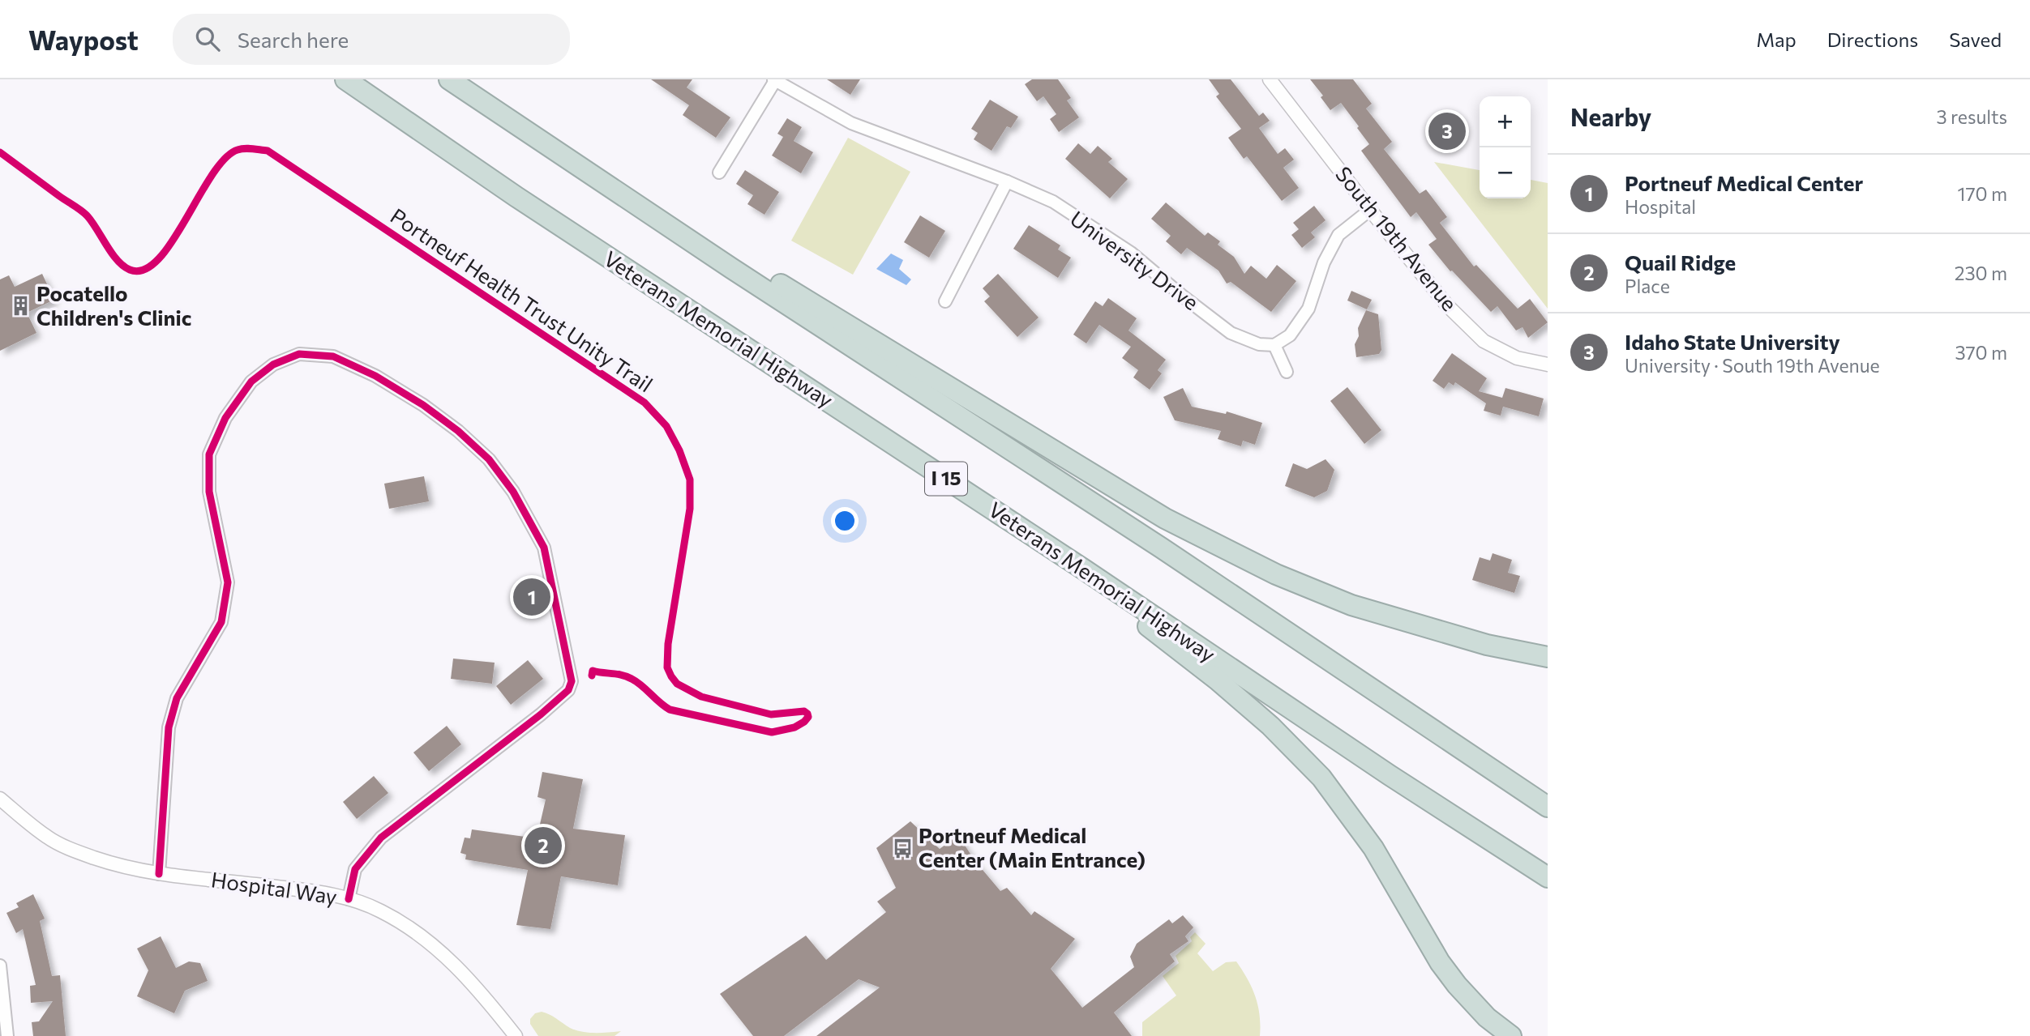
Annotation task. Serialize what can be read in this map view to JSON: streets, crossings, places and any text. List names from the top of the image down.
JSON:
{
  "streets": {
    "highway": ["Veterans Memorial Highway", "I 15"],
    "street": ["South 19th Avenue", "University Drive", "Hospital Way"],
    "cycle path": ["Portneuf Health Trust Unity Trail"]
  },
  "places": {
    "building": ["Pocatello Children's Clinic"],
    "bus stop": ["Portneuf Medical Center (Main Entrance)"]
  },
  "page": {
    "header": "Waypost",
    "search": "Search here",
    "nav": ["Map", "Directions", "Saved"],
    "heading": ["Nearby", "3 results"],
    "map_buttons": ["+", "−"],
    "pins": ["3", "1", "2"],
    "list": [
      {
        "mark": "1",
        "name": "Portneuf Medical Center",
        "note": "Hospital",
        "value": "170 m"
      },
      {
        "mark": "2",
        "name": "Quail Ridge",
        "note": "Place",
        "value": "230 m"
      },
      {
        "mark": "3",
        "name": "Idaho State University",
        "note": "University · South 19th Avenue",
        "value": "370 m"
      }
    ]
  }
}
